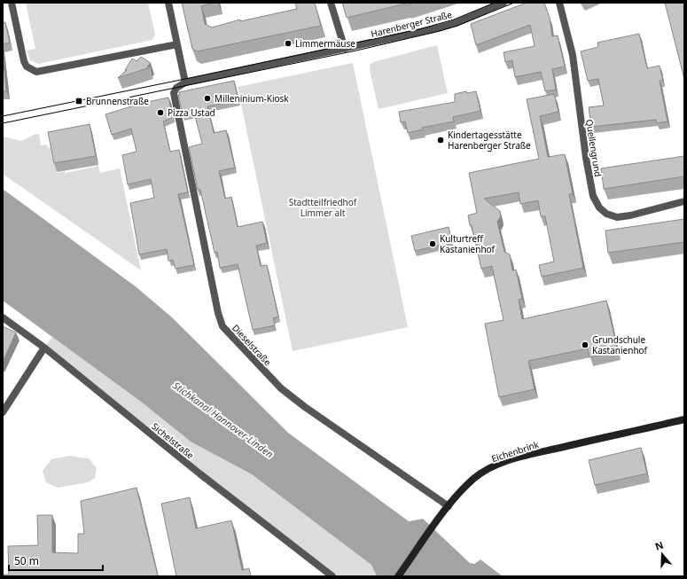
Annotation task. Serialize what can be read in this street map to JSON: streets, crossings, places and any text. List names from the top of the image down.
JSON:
{
  "streets": {
    "main road": ["Eichenbrink"],
    "street": [
      "Harenberger Straße",
      "Quellengrund",
      "Dieselstraße",
      "Sichelstraße"
    ]
  },
  "crossings": [
    ["Harenberger Straße", "Dieselstraße"],
    ["Dieselstraße", "Eichenbrink"]
  ],
  "water": ["Stichkanal Hannover-Linden"],
  "parks": ["Stadtteilfriedhof Limmer alt"],
  "places": {
    "other": [
      "Limmermäuse",
      "Milleninium-Kiosk",
      "Pizza Ustad",
      "Kindertagesstätte Harenberger Straße",
      "Kulturtreff Kastanienhof",
      "Grundschule Kastanienhof"
    ],
    "transit": ["Brunnenstraße"]
  },
  "scale_bar": "50 m",
  "north": "top"
}
